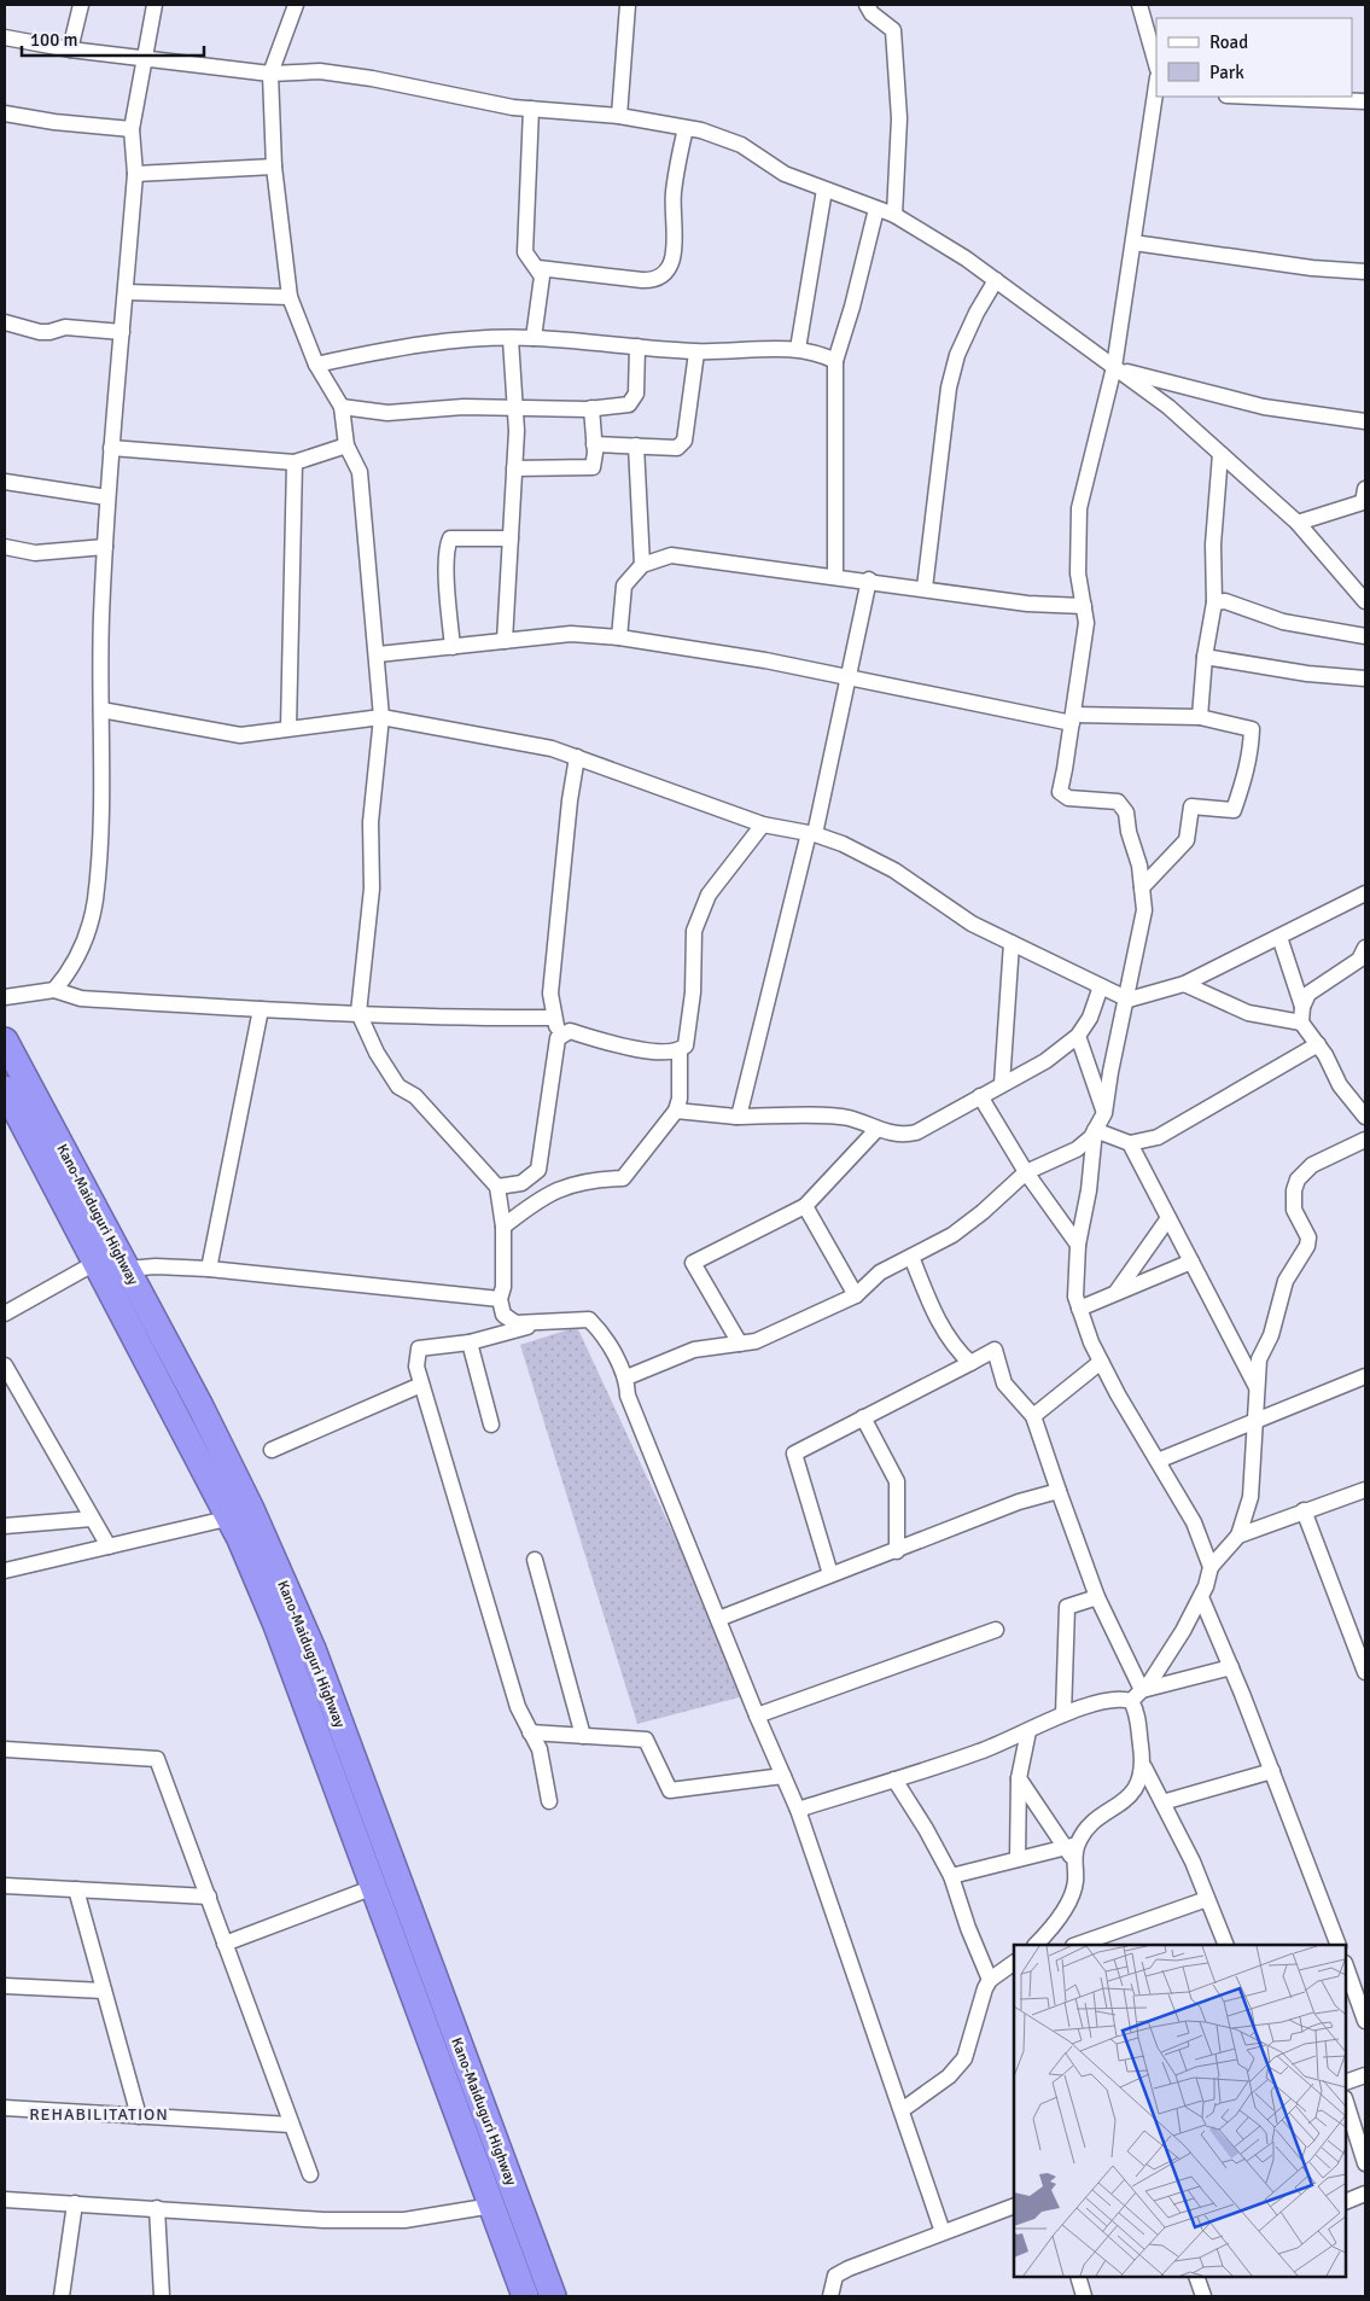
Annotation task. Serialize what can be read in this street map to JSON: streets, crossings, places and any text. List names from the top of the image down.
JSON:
{
  "streets": {
    "highway": ["Kano-Maiduguri Highway"]
  },
  "districts": ["REHABILITATION"],
  "legend": ["Road", "Park"],
  "scale_bar": "100 m"
}
